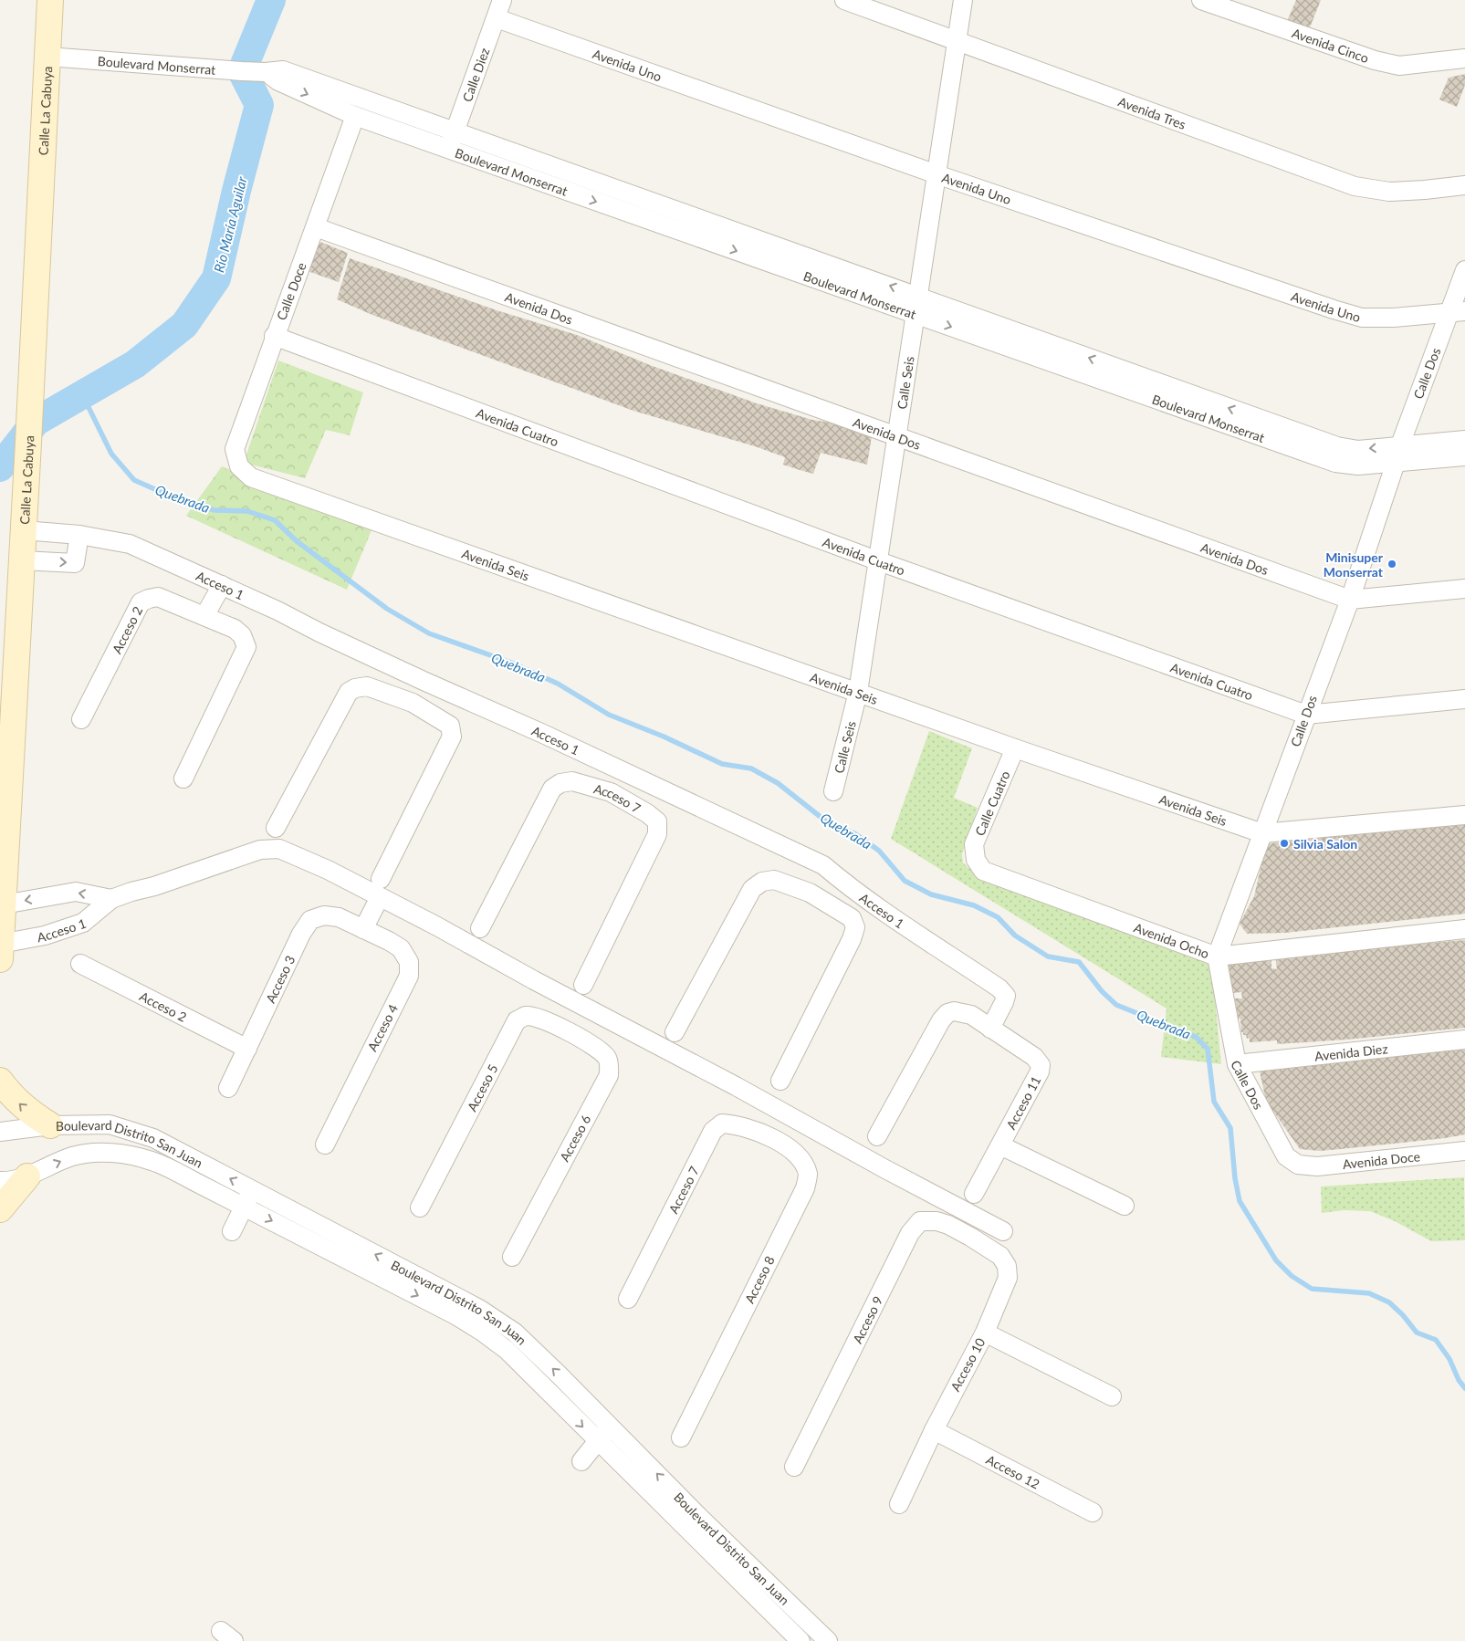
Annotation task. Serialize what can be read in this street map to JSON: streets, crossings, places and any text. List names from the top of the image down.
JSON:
{
  "streets": {
    "street": [
      "Avenida Cinco",
      "Boulevard Monserrat",
      "Avenida Uno",
      "Calle Diez",
      "Calle La Cabuya",
      "Avenida Tres",
      "Calle Doce",
      "Avenida Dos",
      "Calle Dos",
      "Calle Seis",
      "Avenida Cuatro",
      "Avenida Seis",
      "Acceso 1",
      "Acceso 2",
      "Acceso 7",
      "Calle Cuatro",
      "Avenida Ocho",
      "Acceso 3",
      "Acceso 4",
      "Avenida Diez",
      "Acceso 5",
      "Acceso 11",
      "Acceso 6",
      "Boulevard Distrito San Juan",
      "Avenida Doce",
      "Acceso 8",
      "Acceso 9",
      "Acceso 10",
      "Acceso 12"
    ]
  },
  "crossings": [
    ["Boulevard Monserrat", "Calle Diez"],
    ["Boulevard Monserrat", "Calle La Cabuya"],
    ["Boulevard Monserrat", "Calle Doce"],
    ["Boulevard Monserrat", "Calle Dos"],
    ["Boulevard Monserrat", "Calle Seis"],
    ["Avenida Uno", "Calle Diez"],
    ["Avenida Uno", "Calle Dos"],
    ["Avenida Uno", "Calle Seis"],
    ["Calle La Cabuya", "Acceso 1"],
    ["Avenida Tres", "Calle Seis"],
    ["Calle Doce", "Avenida Dos"],
    ["Calle Doce", "Avenida Cuatro"],
    ["Calle Doce", "Avenida Seis"],
    ["Avenida Dos", "Calle Dos"],
    ["Avenida Dos", "Calle Seis"],
    ["Calle Dos", "Avenida Cuatro"],
    ["Calle Dos", "Avenida Seis"],
    ["Calle Dos", "Avenida Ocho"],
    ["Calle Dos", "Avenida Diez"],
    ["Calle Dos", "Avenida Doce"],
    ["Calle Seis", "Avenida Cuatro"],
    ["Calle Seis", "Avenida Seis"],
    ["Avenida Seis", "Calle Cuatro"],
    ["Acceso 1", "Acceso 11"],
    ["Acceso 2", "Acceso 3"],
    ["Acceso 7", "Acceso 8"],
    ["Calle Cuatro", "Avenida Ocho"],
    ["Acceso 3", "Acceso 4"],
    ["Acceso 5", "Acceso 6"],
    ["Acceso 9", "Acceso 10"],
    ["Acceso 10", "Acceso 12"]
  ],
  "water": ["Río María Aguilar", "Quebrada"],
  "places": ["Minisuper Monserrat", "Silvia Salon"]
}
